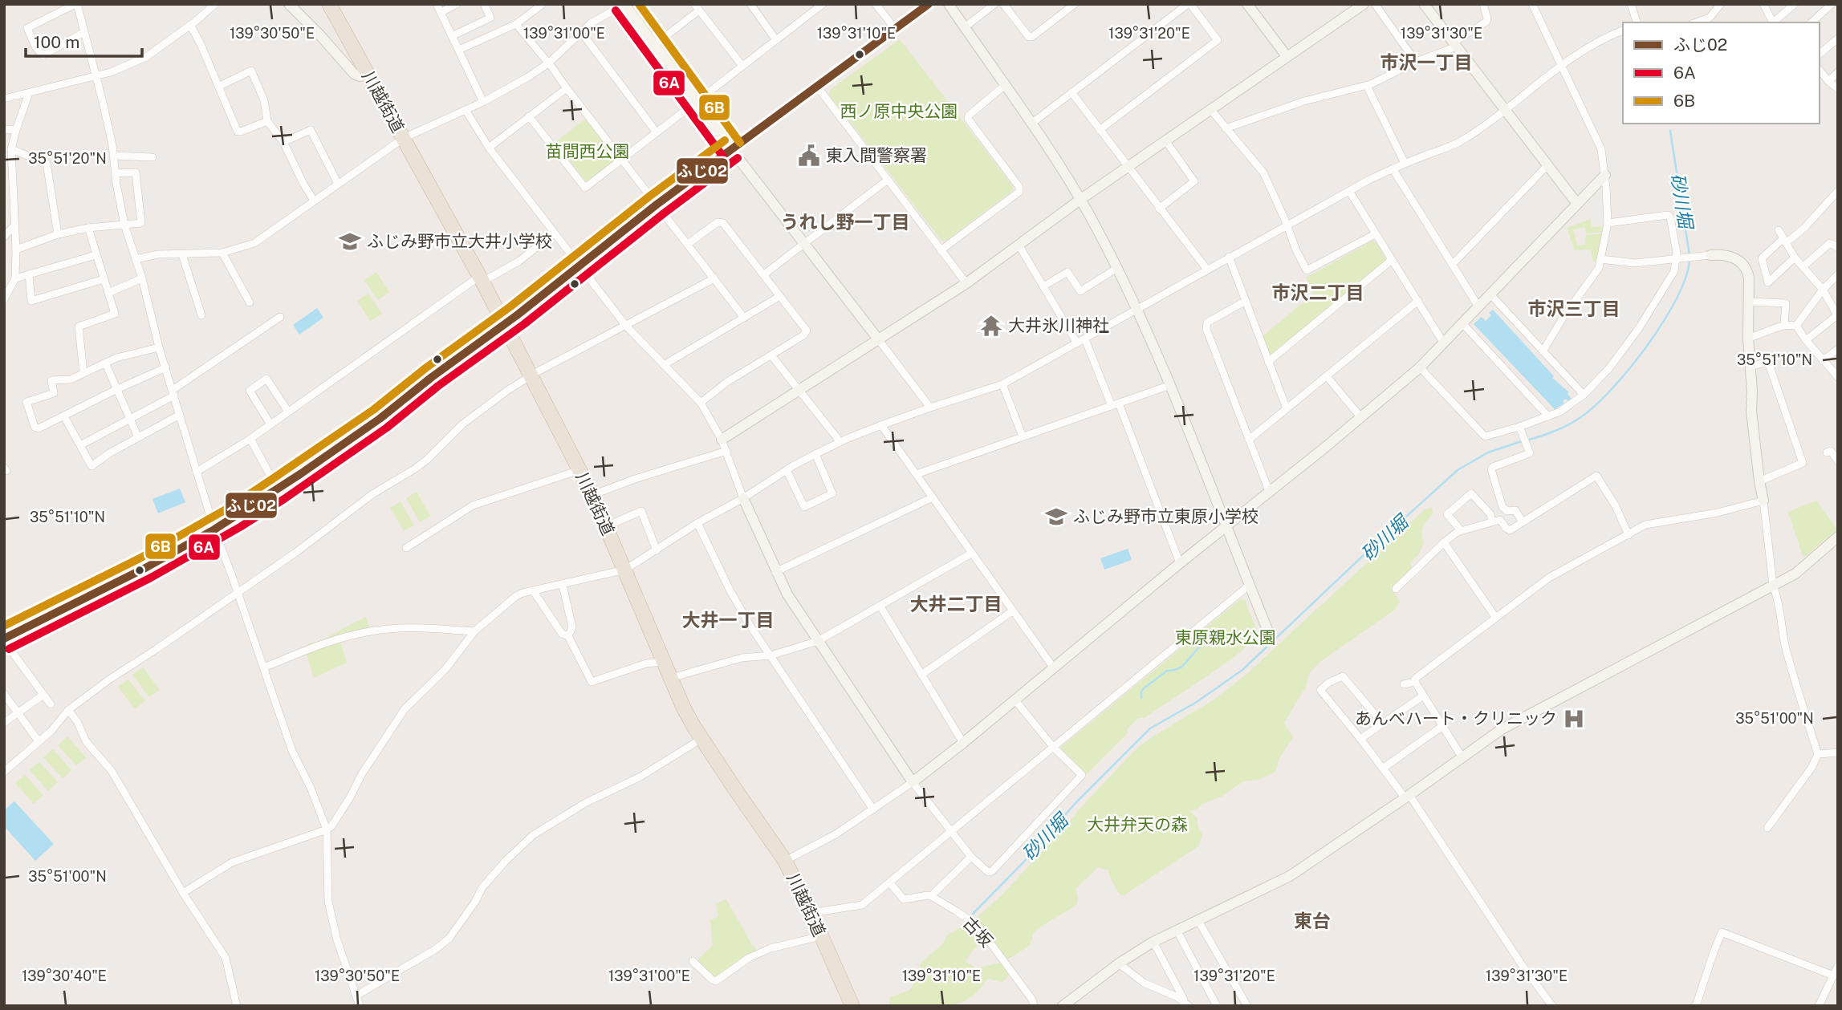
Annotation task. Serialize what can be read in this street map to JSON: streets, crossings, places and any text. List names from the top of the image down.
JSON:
{
  "streets": {
    "highway": ["川越街道"],
    "street": ["古坂"]
  },
  "districts": [
    "市沢一丁目",
    "うれし野一丁目",
    "市沢二丁目",
    "市沢三丁目",
    "大井二丁目",
    "大井一丁目",
    "東台"
  ],
  "water": ["砂川堀"],
  "parks": [
    "西ノ原中央公園",
    "苗間西公園",
    "東原親水公園",
    "大井弁天の森"
  ],
  "places": {
    "public building": ["東入間警察署"],
    "school or university": ["ふじみ野市立大井小学校", "ふじみ野市立東原小学校"],
    "temple": ["大井氷川神社"],
    "hospital": ["あんべハート・クリニック"]
  },
  "lines": ["transit line ふじ02", "transit line 6B", "transit line 6A"],
  "legend": ["ふじ02", "6A", "6B"],
  "scale_bar": "100 m",
  "coordinates": [
    "139°30'50\"E",
    "139°31'00\"E",
    "139°31'10\"E",
    "139°31'20\"E",
    "139°31'30\"E",
    "35°51'20\"N",
    "35°51'10\"N",
    "35°51'00\"N",
    "139°30'40\"E"
  ]
}
